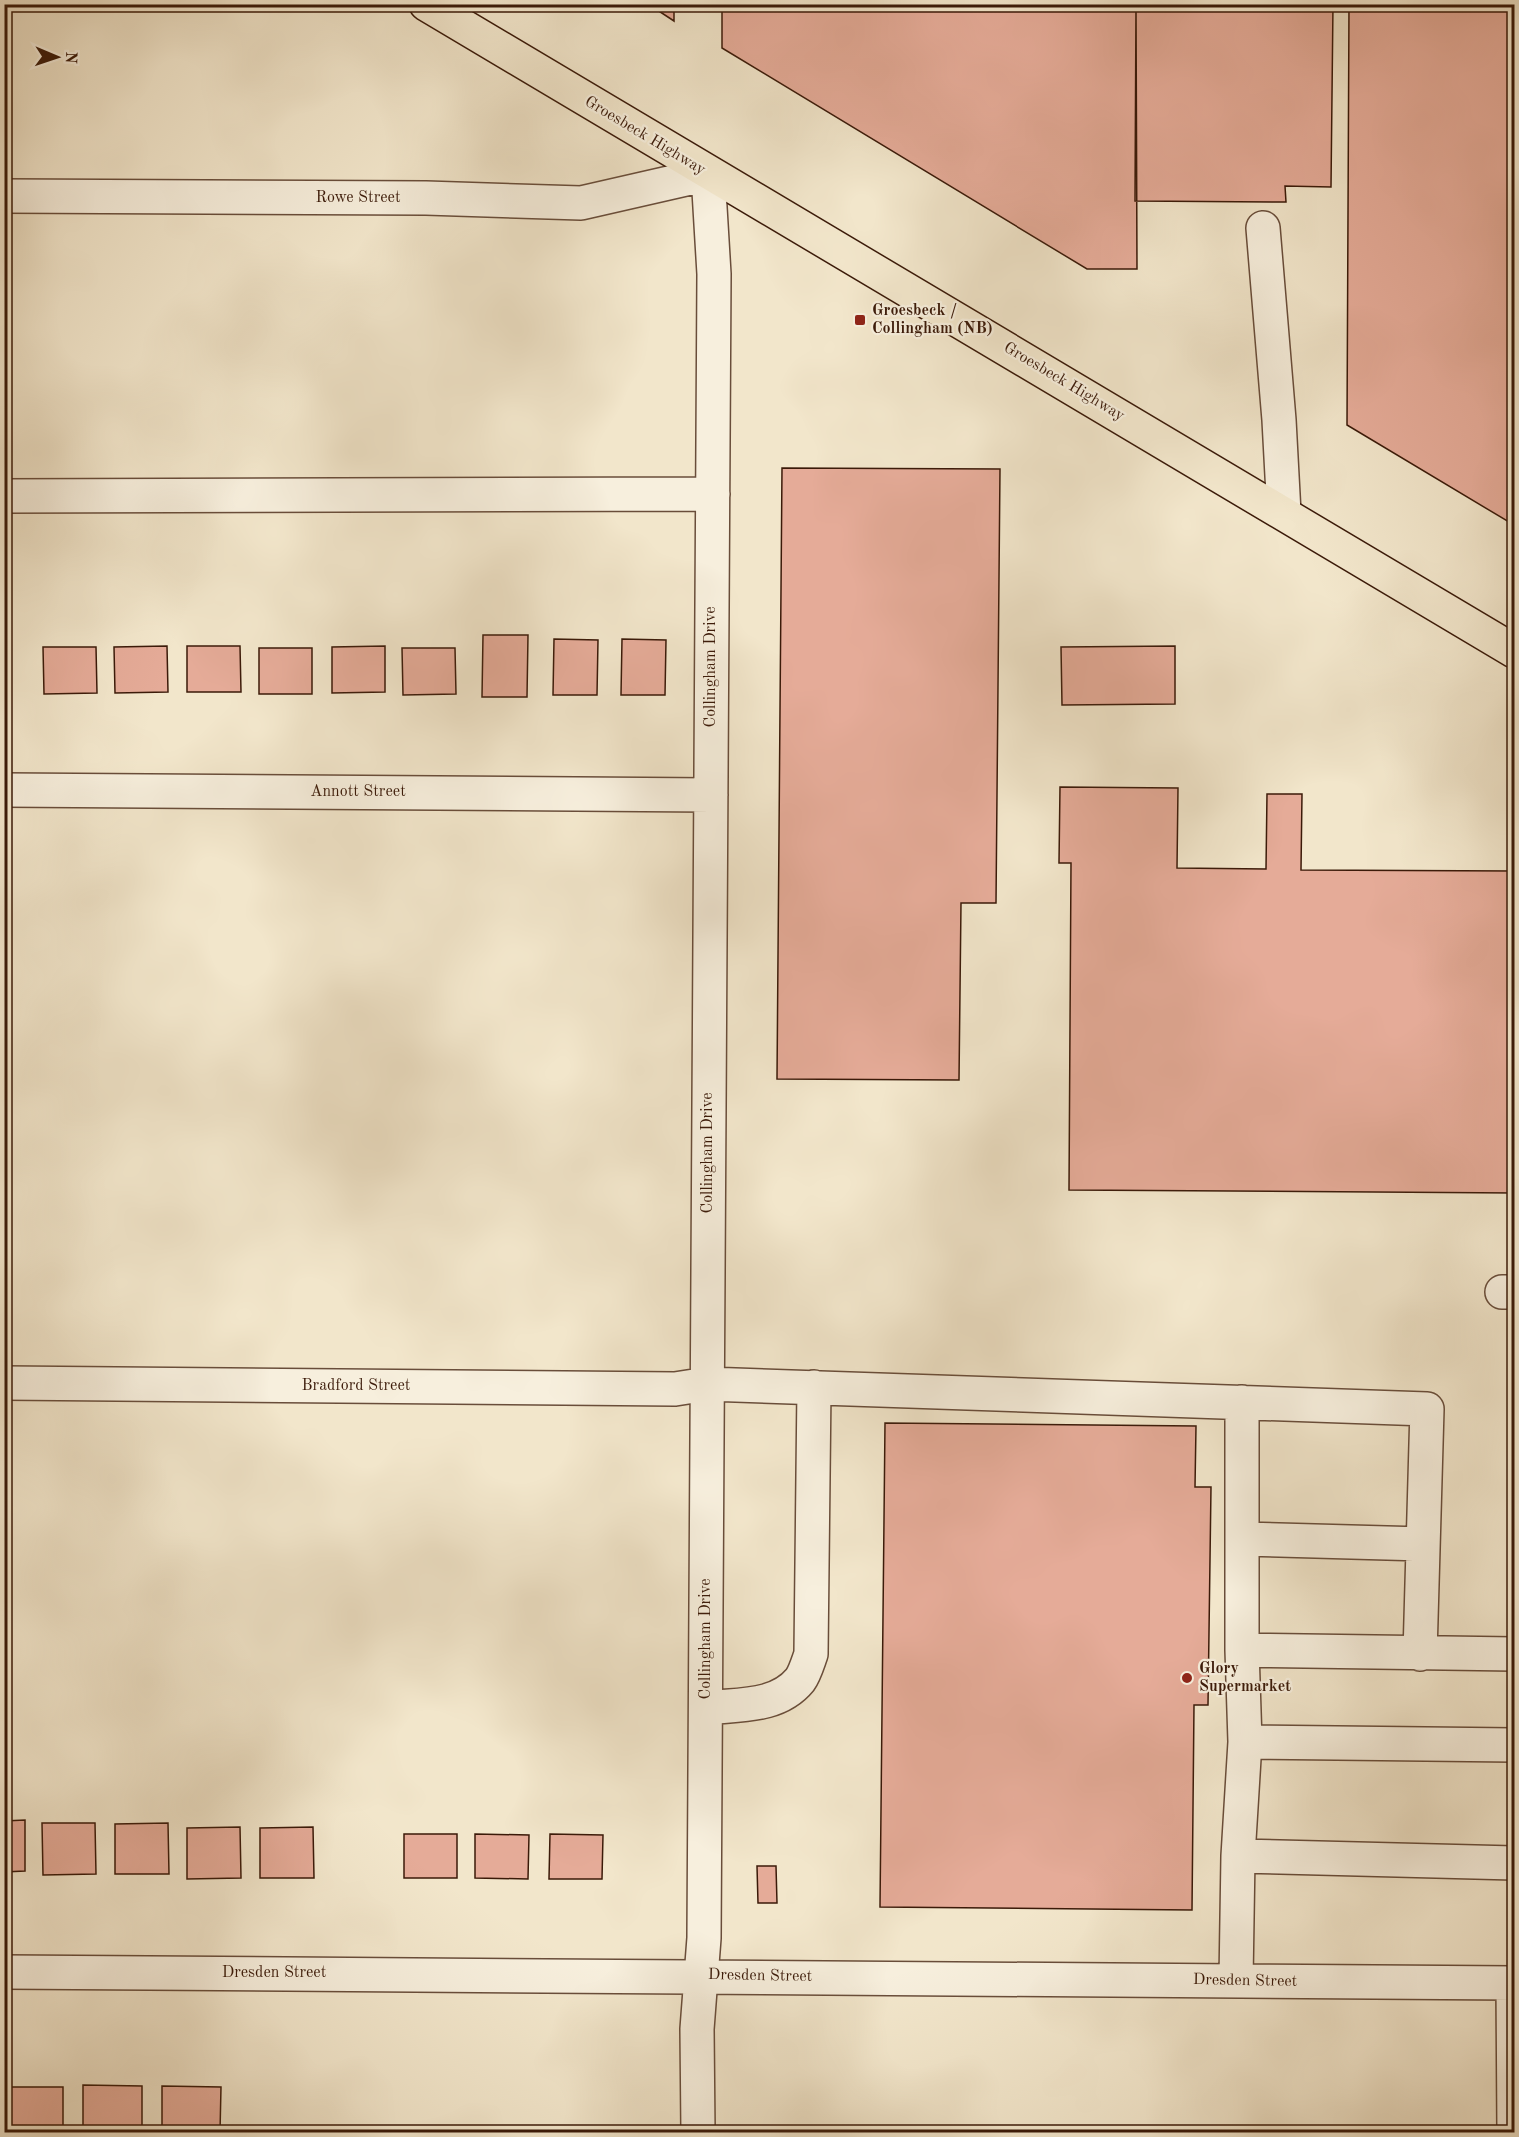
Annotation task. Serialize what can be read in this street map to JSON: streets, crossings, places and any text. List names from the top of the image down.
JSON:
{
  "streets": {
    "main road": ["Groesbeck Highway"],
    "street": [
      "Rowe Street",
      "Collingham Drive",
      "Annott Street",
      "Bradford Street",
      "Dresden Street"
    ]
  },
  "crossings": [
    ["Groesbeck Highway", "Rowe Street"],
    ["Groesbeck Highway", "Collingham Drive"],
    ["Rowe Street", "Collingham Drive"],
    ["Collingham Drive", "Annott Street"],
    ["Collingham Drive", "Bradford Street"],
    ["Collingham Drive", "Dresden Street"]
  ],
  "places": {
    "transit": ["Groesbeck / Collingham (NB)"],
    "other": ["Glory Supermarket"]
  },
  "north": "right"
}
